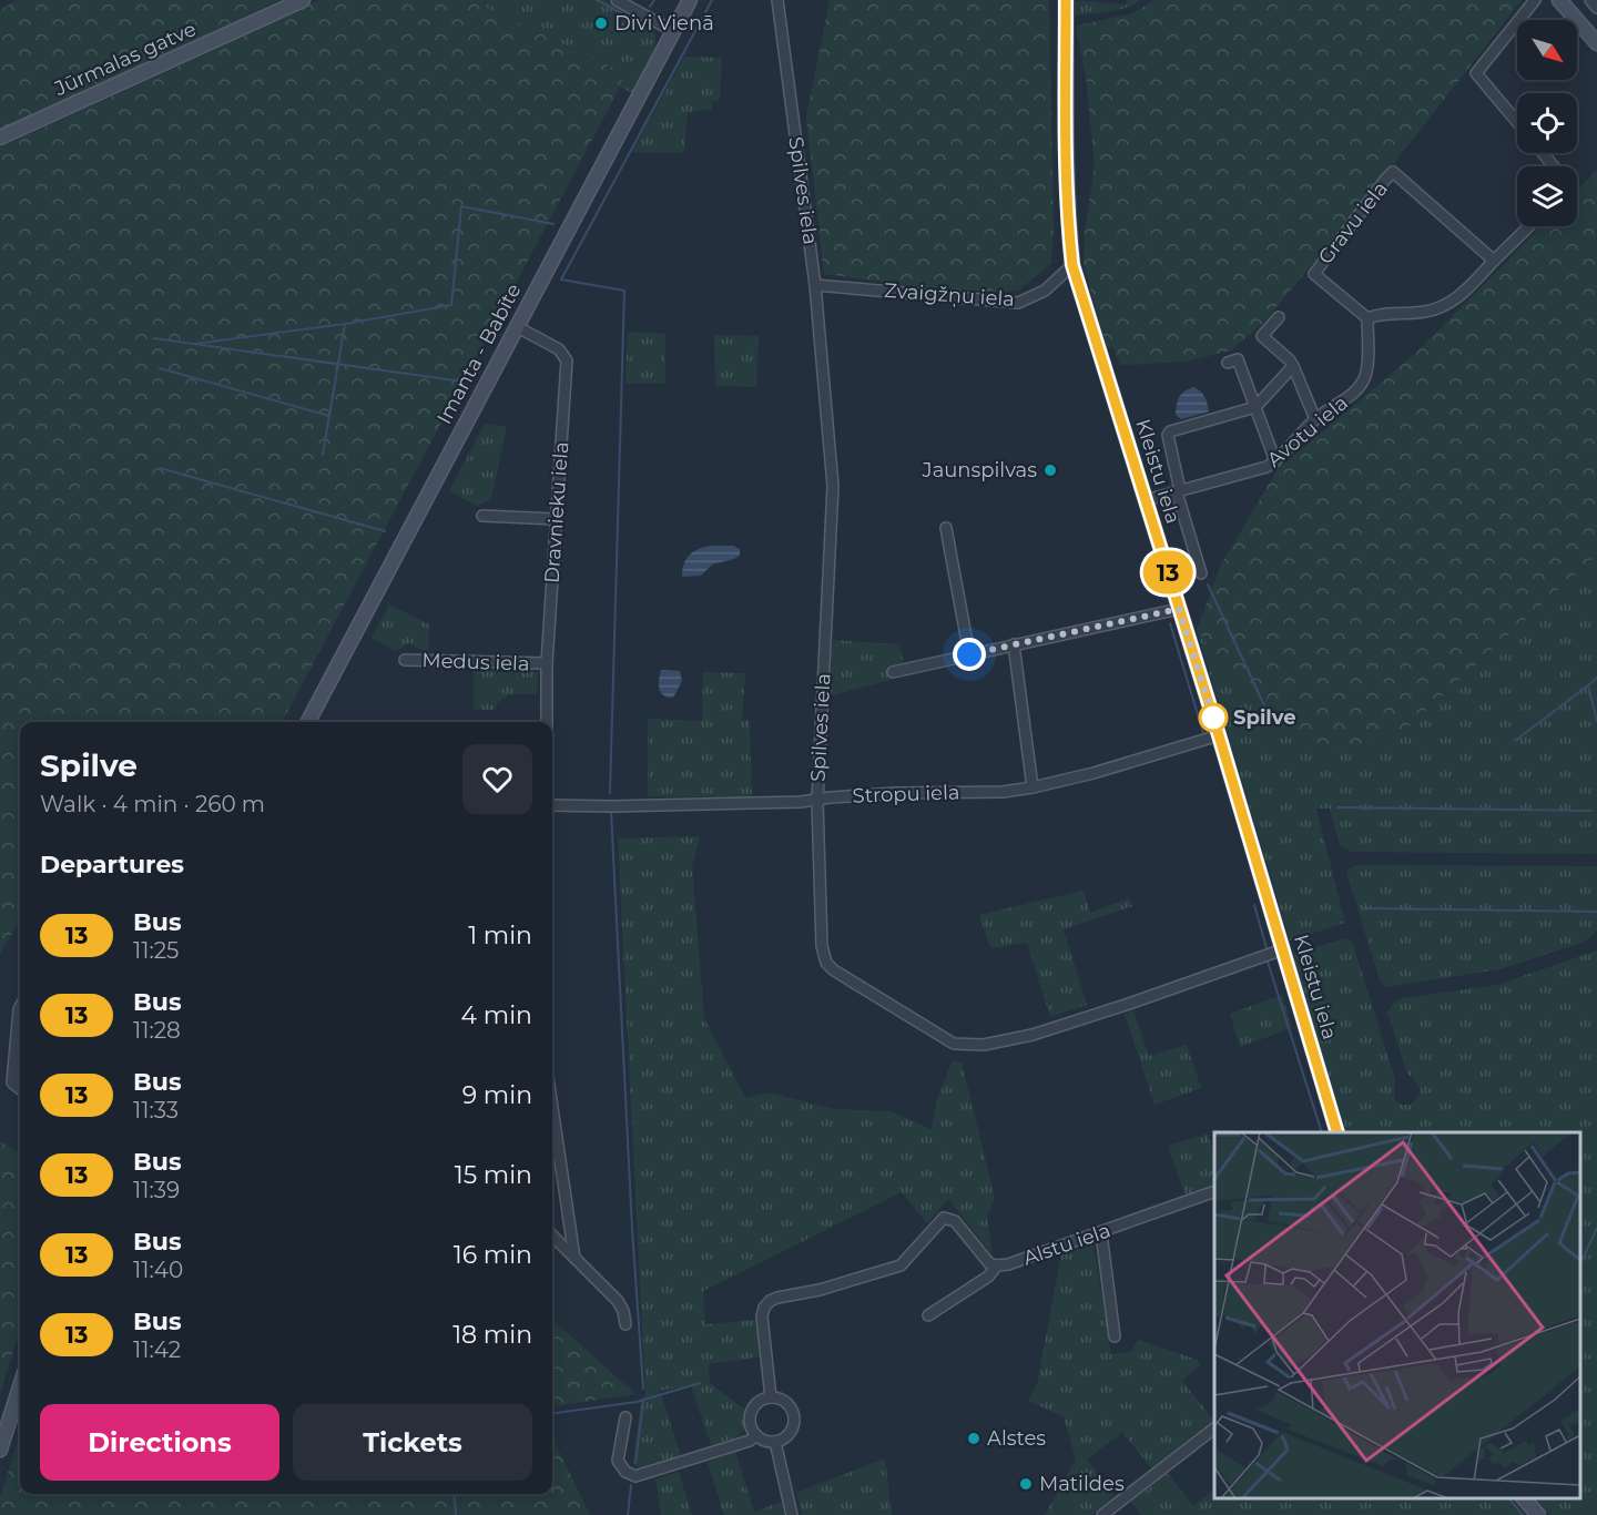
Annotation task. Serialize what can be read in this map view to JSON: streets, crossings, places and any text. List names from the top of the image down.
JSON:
{
  "streets": {
    "main road": ["Jūrmalas gatve", "Imanta - Babīte", "Kleistu iela"],
    "street": [
      "Spilves iela",
      "Gravu iela",
      "Zvaigžņu iela",
      "Avotu iela",
      "Dravnieku iela",
      "Medus iela",
      "Stropu iela",
      "Alstu iela"
    ]
  },
  "crossings": [
    ["Spilves iela", "Zvaigžņu iela"],
    ["Spilves iela", "Kleistu iela"],
    ["Spilves iela", "Stropu iela"],
    ["Gravu iela", "Avotu iela"],
    ["Zvaigžņu iela", "Kleistu iela"],
    ["Imanta - Babīte", "Dravnieku iela"],
    ["Avotu iela", "Kleistu iela"],
    ["Kleistu iela", "Stropu iela"],
    ["Dravnieku iela", "Medus iela"]
  ],
  "places": [
    "Divi Vienā",
    "Jaunspilvas",
    "Spilve",
    "Alstes",
    "Matildes"
  ],
  "lines": ["bus line 13"],
  "north": "bottom right",
  "page": {
    "on_map": "13",
    "heading": [
      ["Spilve", "Walk · 4 min · 260 m"],
      "Departures"
    ],
    "list": [
      {
        "mark": "13",
        "name": "Bus",
        "note": "11:25",
        "value": "1 min"
      },
      {
        "mark": "13",
        "name": "Bus",
        "note": "11:28",
        "value": "4 min"
      },
      {
        "mark": "13",
        "name": "Bus",
        "note": "11:33",
        "value": "9 min"
      },
      {
        "mark": "13",
        "name": "Bus",
        "note": "11:39",
        "value": "15 min"
      },
      {
        "mark": "13",
        "name": "Bus",
        "note": "11:40",
        "value": "16 min"
      },
      {
        "mark": "13",
        "name": "Bus",
        "note": "11:42",
        "value": "18 min"
      }
    ],
    "buttons": ["Directions", "Tickets"]
  }
}
